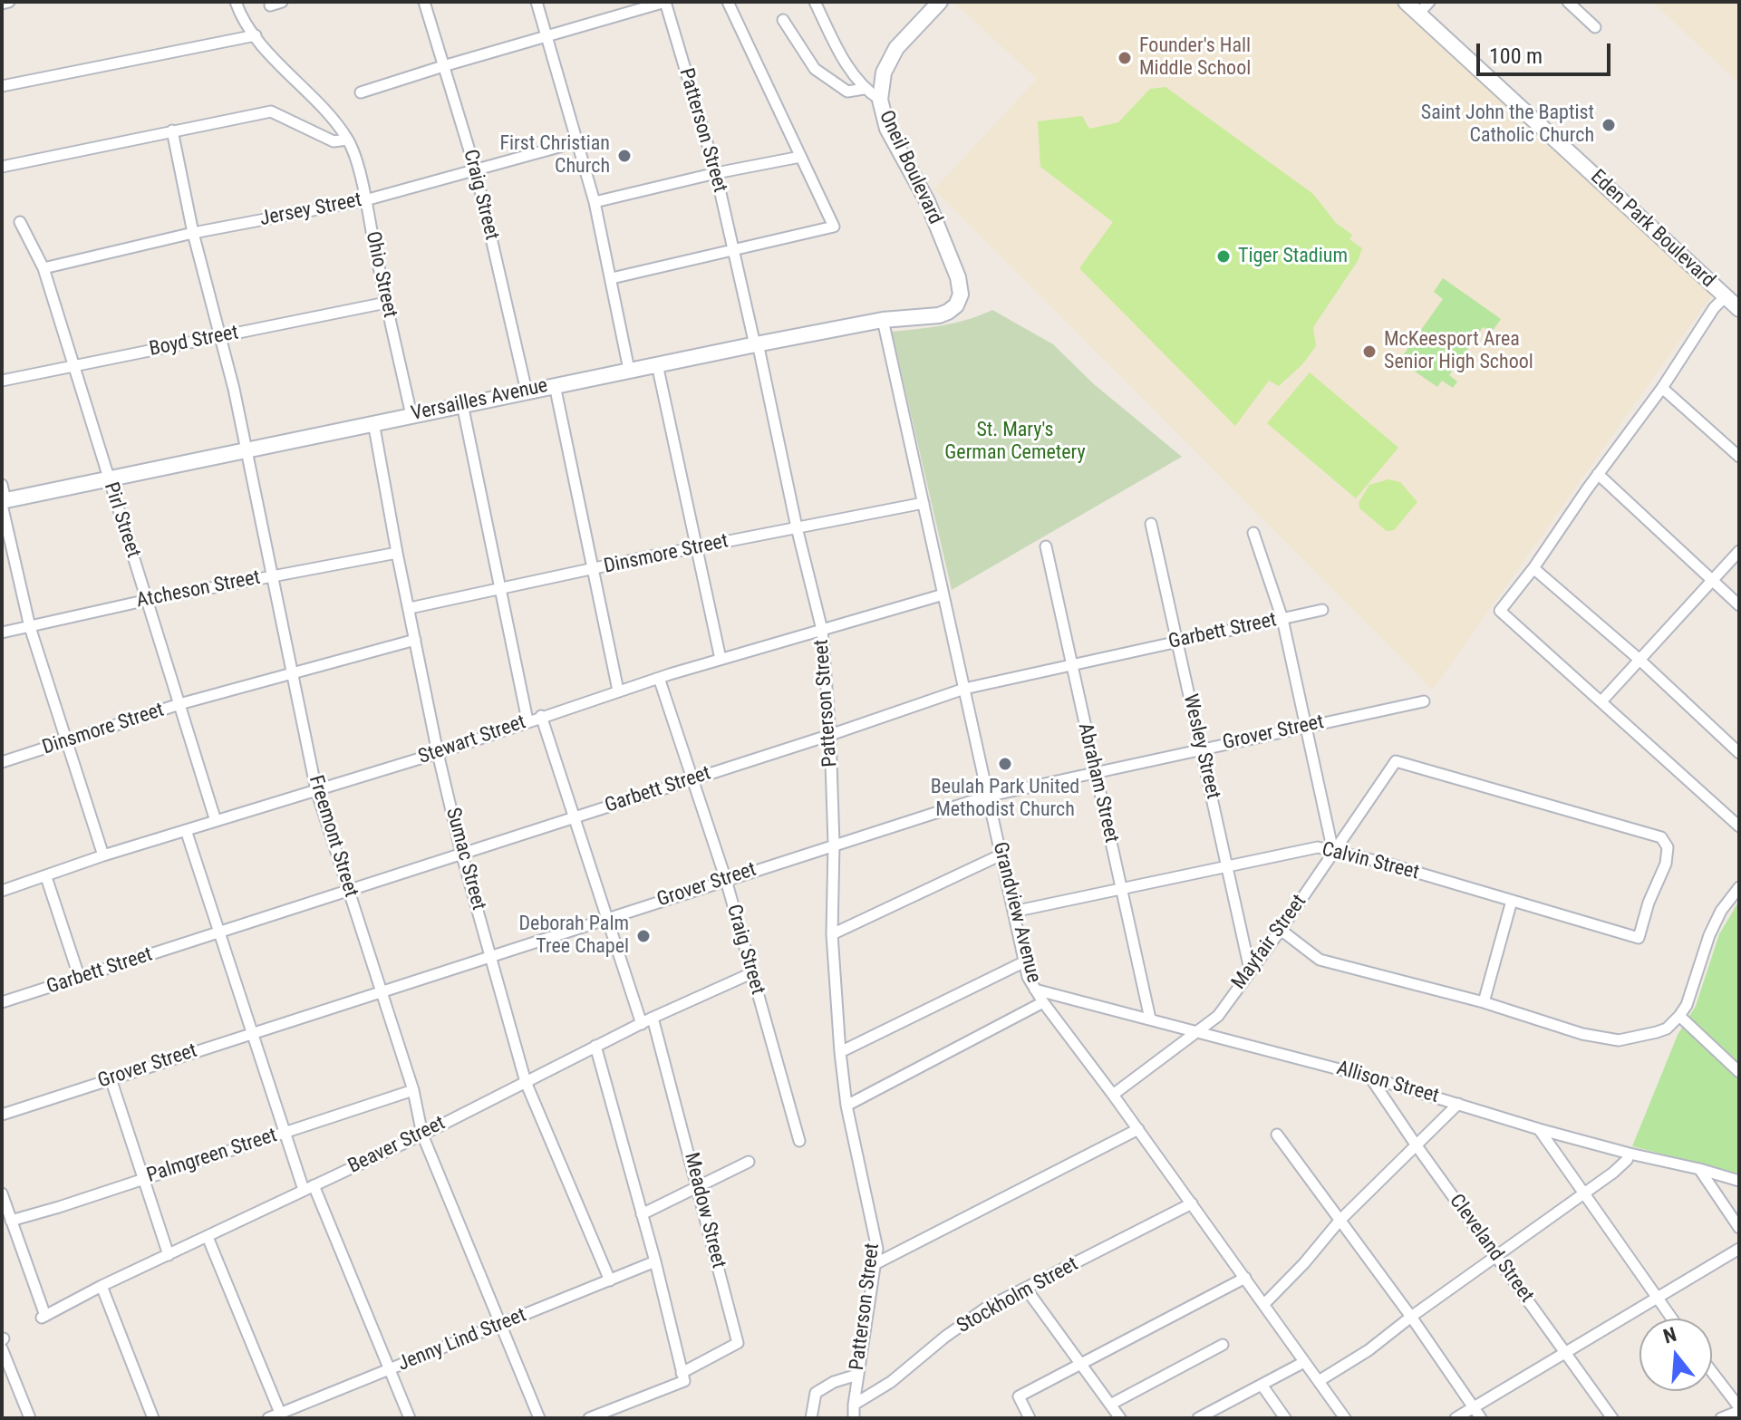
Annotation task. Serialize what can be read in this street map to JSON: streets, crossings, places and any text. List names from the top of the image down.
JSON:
{
  "streets": {
    "street": [
      "Patterson Street",
      "Oneil Boulevard",
      "Craig Street",
      "Jersey Street",
      "Eden Park Boulevard",
      "Ohio Street",
      "Boyd Street",
      "Versailles Avenue",
      "Pirl Street",
      "Dinsmore Street",
      "Atcheson Street",
      "Garbett Street",
      "Grover Street",
      "Stewart Street",
      "Wesley Street",
      "Abraham Street",
      "Freemont Street",
      "Sumac Street",
      "Calvin Street",
      "Grandview Avenue",
      "Mayfair Street",
      "Allison Street",
      "Beaver Street",
      "Palmgreen Street",
      "Meadow Street",
      "Cleveland Street",
      "Stockholm Street",
      "Jenny Lind Street"
    ]
  },
  "crossings": [
    ["Patterson Street", "Versailles Avenue"],
    ["Patterson Street", "Dinsmore Street"],
    ["Patterson Street", "Garbett Street"],
    ["Patterson Street", "Grover Street"],
    ["Patterson Street", "Stewart Street"],
    ["Patterson Street", "Stockholm Street"],
    ["Oneil Boulevard", "Versailles Avenue"],
    ["Craig Street", "Jersey Street"],
    ["Craig Street", "Versailles Avenue"],
    ["Craig Street", "Garbett Street"],
    ["Craig Street", "Grover Street"],
    ["Craig Street", "Stewart Street"],
    ["Craig Street", "Beaver Street"],
    ["Jersey Street", "Ohio Street"],
    ["Jersey Street", "Pirl Street"],
    ["Jersey Street", "Freemont Street"],
    ["Ohio Street", "Boyd Street"],
    ["Ohio Street", "Versailles Avenue"],
    ["Boyd Street", "Pirl Street"],
    ["Boyd Street", "Freemont Street"],
    ["Versailles Avenue", "Pirl Street"],
    ["Versailles Avenue", "Freemont Street"],
    ["Versailles Avenue", "Sumac Street"],
    ["Versailles Avenue", "Grandview Avenue"],
    ["Pirl Street", "Dinsmore Street"],
    ["Pirl Street", "Atcheson Street"],
    ["Pirl Street", "Stewart Street"],
    ["Dinsmore Street", "Freemont Street"],
    ["Dinsmore Street", "Sumac Street"],
    ["Dinsmore Street", "Grandview Avenue"],
    ["Atcheson Street", "Freemont Street"],
    ["Atcheson Street", "Sumac Street"],
    ["Garbett Street", "Wesley Street"],
    ["Garbett Street", "Abraham Street"],
    ["Garbett Street", "Freemont Street"],
    ["Garbett Street", "Sumac Street"],
    ["Garbett Street", "Grandview Avenue"],
    ["Grover Street", "Wesley Street"],
    ["Grover Street", "Abraham Street"],
    ["Grover Street", "Freemont Street"],
    ["Grover Street", "Sumac Street"],
    ["Grover Street", "Grandview Avenue"],
    ["Stewart Street", "Freemont Street"],
    ["Stewart Street", "Sumac Street"],
    ["Stewart Street", "Grandview Avenue"],
    ["Wesley Street", "Calvin Street"],
    ["Wesley Street", "Mayfair Street"],
    ["Abraham Street", "Calvin Street"],
    ["Abraham Street", "Allison Street"],
    ["Freemont Street", "Beaver Street"],
    ["Freemont Street", "Palmgreen Street"],
    ["Freemont Street", "Jenny Lind Street"],
    ["Sumac Street", "Beaver Street"],
    ["Sumac Street", "Jenny Lind Street"],
    ["Calvin Street", "Grandview Avenue"],
    ["Calvin Street", "Mayfair Street"],
    ["Grandview Avenue", "Mayfair Street"],
    ["Grandview Avenue", "Allison Street"],
    ["Grandview Avenue", "Stockholm Street"],
    ["Mayfair Street", "Allison Street"],
    ["Allison Street", "Cleveland Street"],
    ["Beaver Street", "Palmgreen Street"],
    ["Beaver Street", "Meadow Street"]
  ],
  "parks": ["St. Mary's German Cemetery"],
  "places": [
    "Founder's Hall Middle School",
    "Saint John the Baptist Catholic Church",
    "First Christian Church",
    "Tiger Stadium",
    "McKeesport Area Senior High School",
    "Beulah Park United Methodist Church",
    "Deborah Palm Tree Chapel"
  ],
  "scale_bar": "100 m",
  "north": "top"
}
